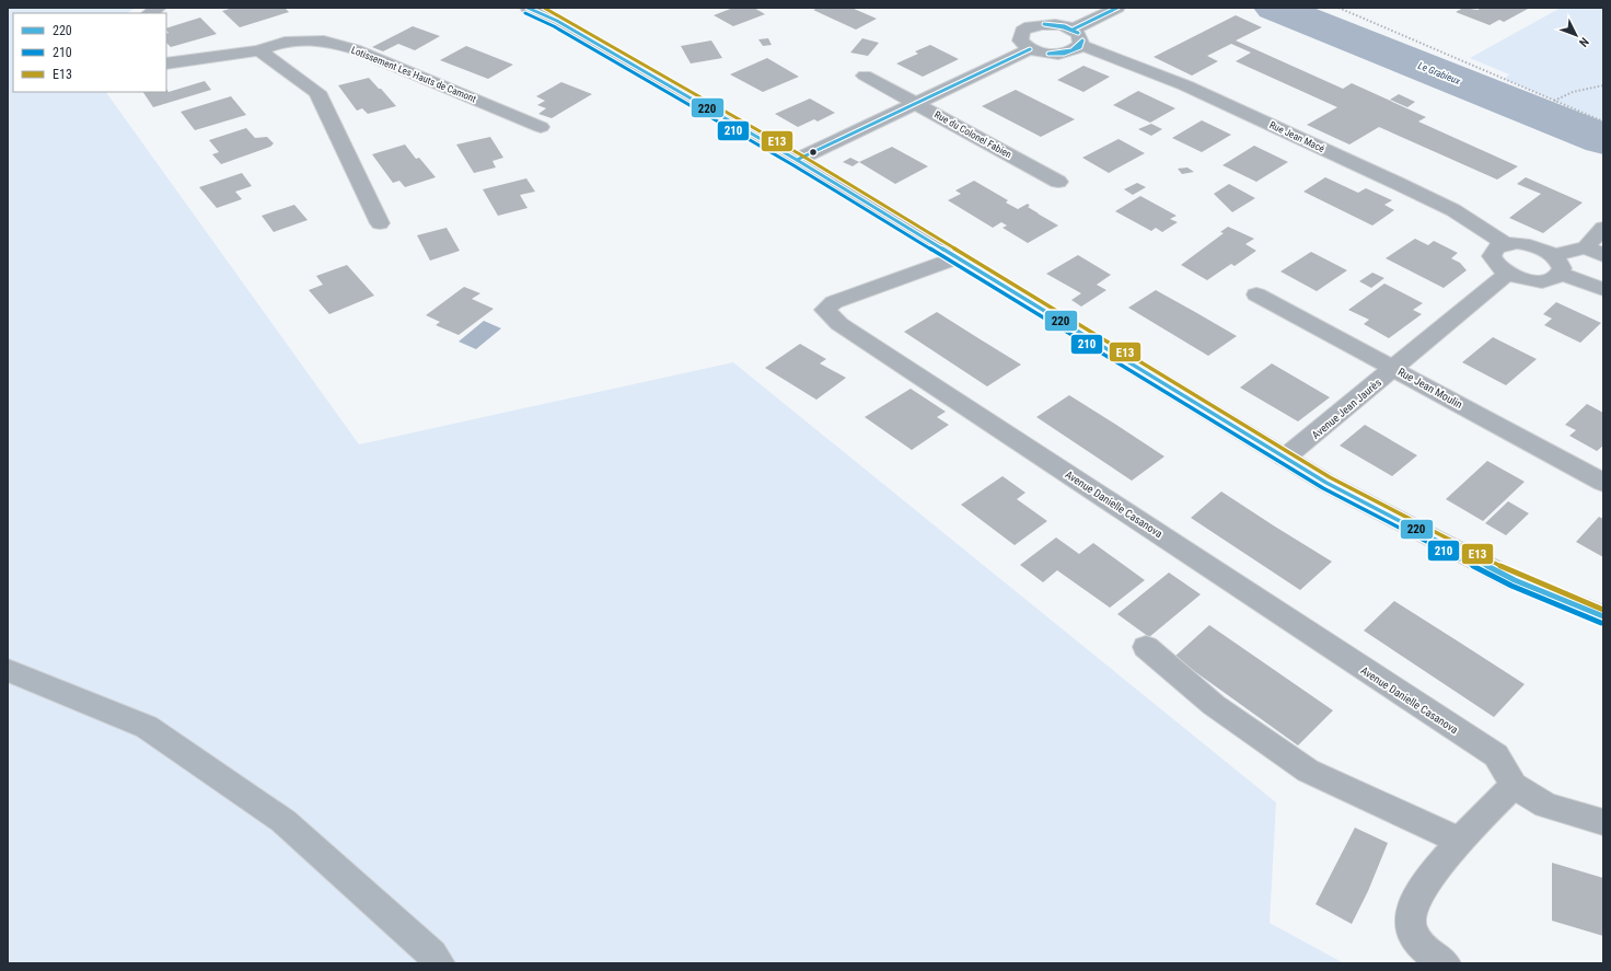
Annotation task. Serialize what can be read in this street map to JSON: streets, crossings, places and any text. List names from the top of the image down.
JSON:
{
  "streets": {
    "street": [
      "Lotissement Les Hauts de Camont",
      "Rue du Colonel Fabien",
      "Rue Jean Macé",
      "Rue Jean Moulin",
      "Avenue Jean Jaurès",
      "Avenue Danielle Casanova"
    ]
  },
  "crossings": [
    ["Rue Jean Moulin", "Avenue Jean Jaurès"]
  ],
  "water": ["Le Grabieux"],
  "lines": ["transit line 220", "transit line E13", "transit line 210"],
  "legend": ["220", "210", "E13"],
  "north": "bottom right"
}
